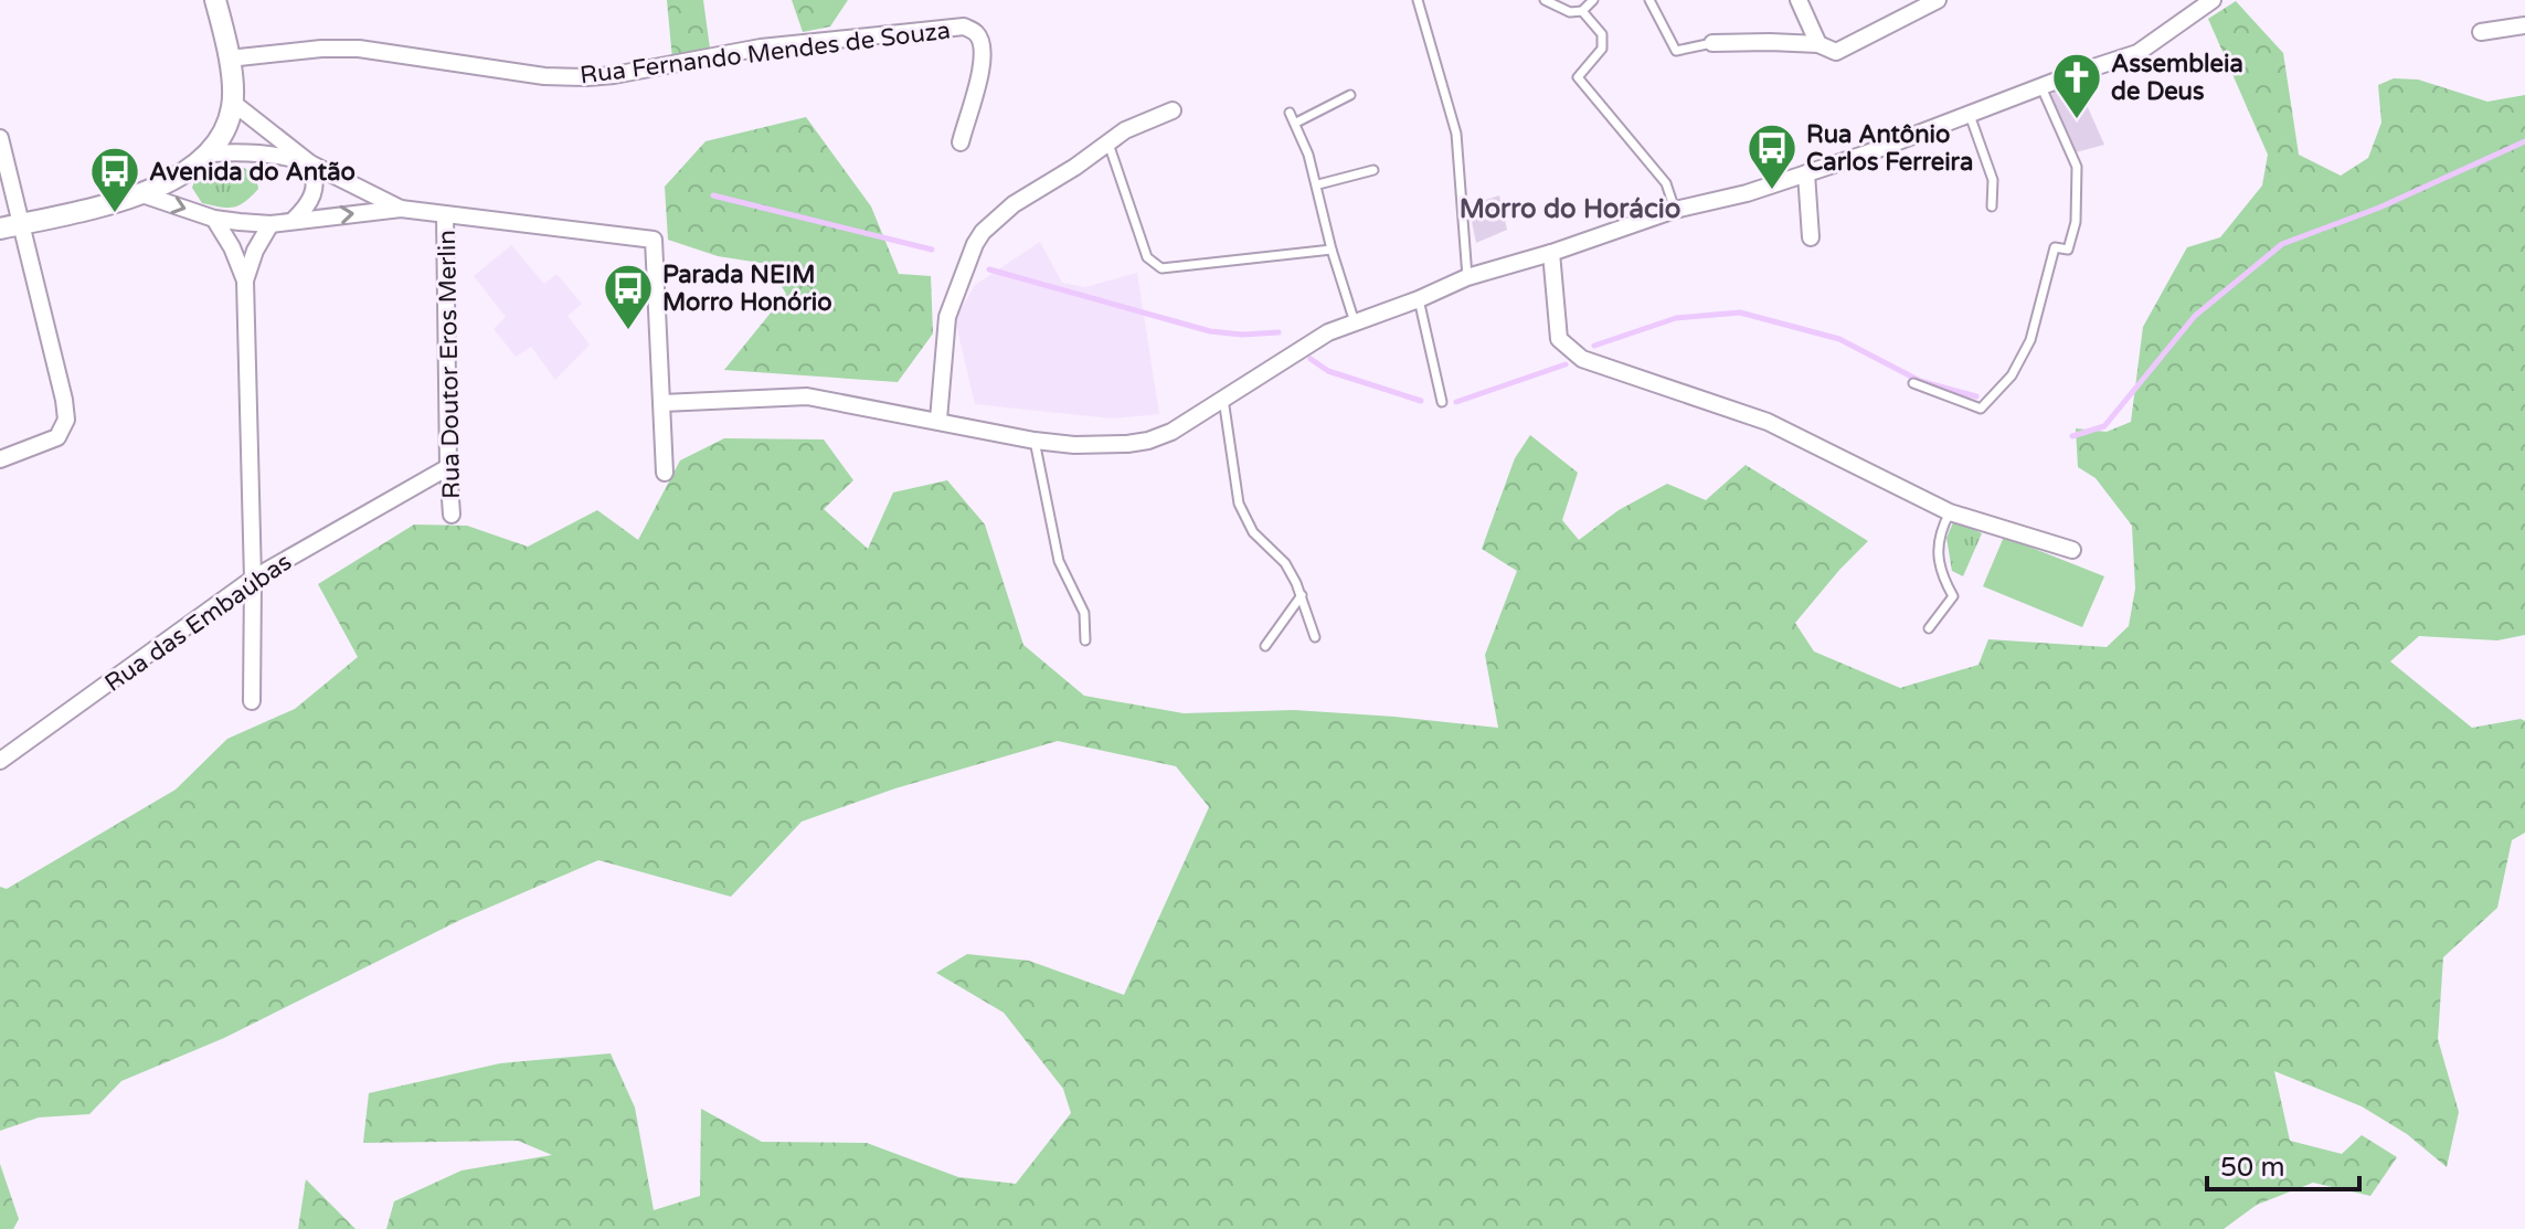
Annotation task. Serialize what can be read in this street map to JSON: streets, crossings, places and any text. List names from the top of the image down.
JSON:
{
  "streets": {
    "street": ["Rua Fernando Mendes de Souza", "Rua Doutor Eros Merlin", "Rua das Embaúbas"]
  },
  "crossings": [
    ["Rua Doutor Eros Merlin", "Rua das Embaúbas"]
  ],
  "districts": ["Morro do Horácio"],
  "places": {
    "church": ["Assembleia de Deus"],
    "bus stop": ["Rua Antônio Carlos Ferreira", "Avenida do Antão", "Parada NEIM Morro Honório"]
  },
  "scale_bar": "50 m"
}
